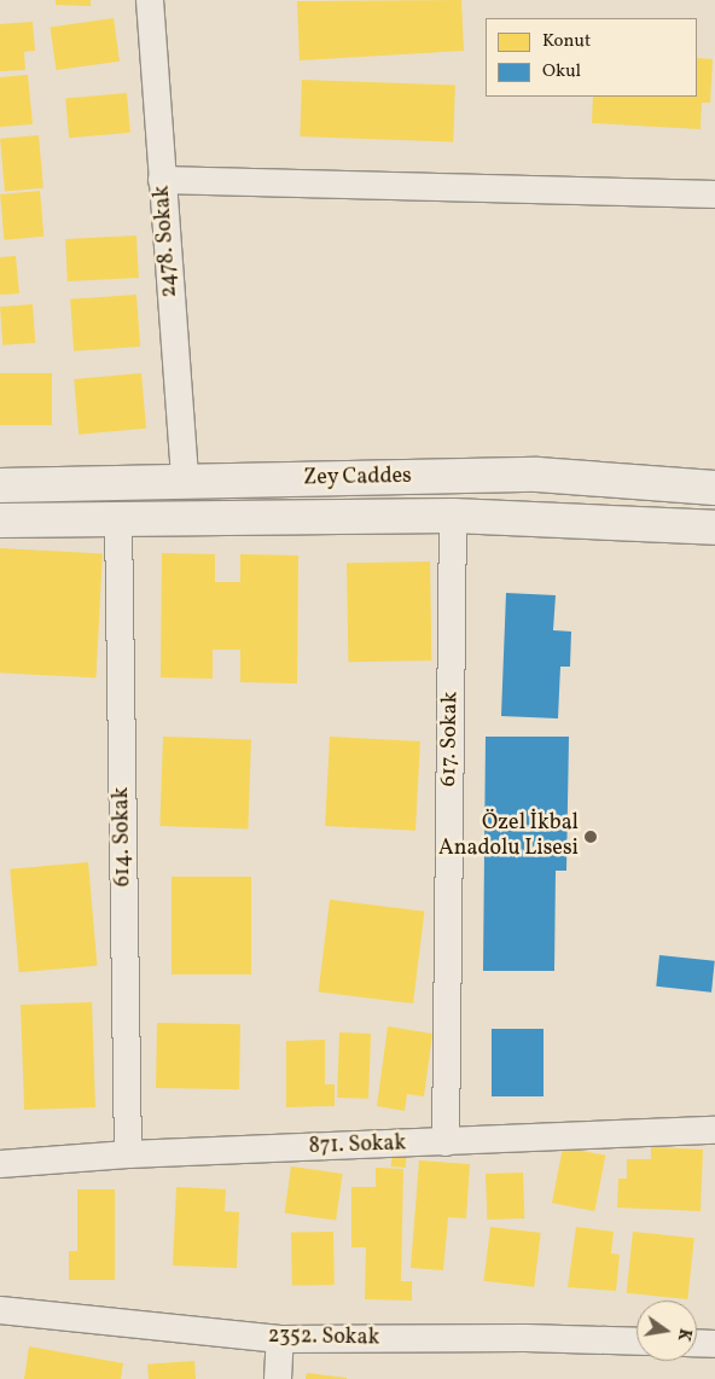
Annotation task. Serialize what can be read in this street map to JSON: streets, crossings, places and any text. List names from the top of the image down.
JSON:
{
  "streets": {
    "main road": ["Zey Caddes"],
    "street": [
      "2478. Sokak",
      "617. Sokak",
      "614. Sokak",
      "871. Sokak",
      "2352. Sokak"
    ]
  },
  "crossings": [
    ["2478. Sokak", "Zey Caddes"],
    ["Zey Caddes", "617. Sokak"],
    ["Zey Caddes", "614. Sokak"],
    ["617. Sokak", "871. Sokak"],
    ["614. Sokak", "871. Sokak"]
  ],
  "places": ["Özel İkbal Anadolu Lisesi"],
  "legend": ["Konut", "Okul"],
  "north": "right"
}
